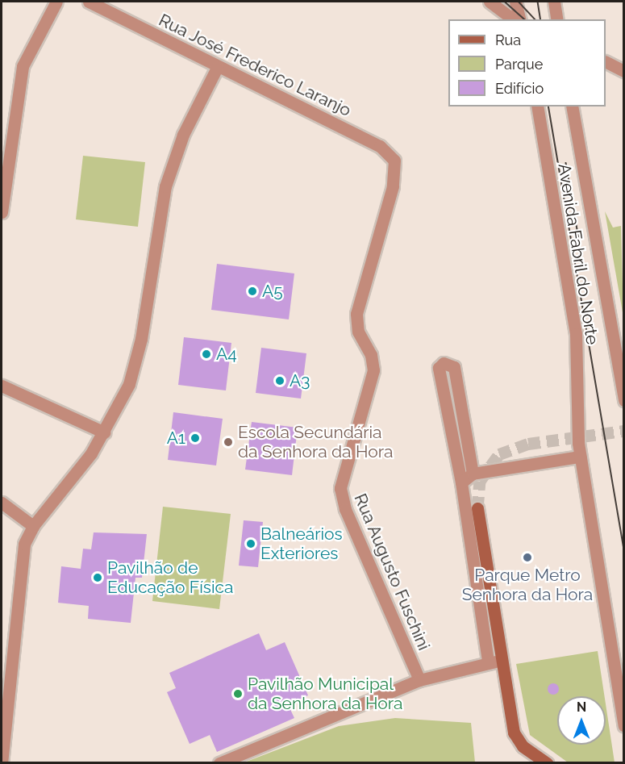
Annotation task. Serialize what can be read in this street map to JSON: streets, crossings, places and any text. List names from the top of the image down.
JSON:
{
  "streets": {
    "street": ["Rua José Frederico Laranjo", "Avenida Fabril do Norte", "Rua Augusto Fuschini"]
  },
  "crossings": [
    ["Rua José Frederico Laranjo", "Rua Augusto Fuschini"]
  ],
  "places": [
    "A5",
    "A4",
    "A3",
    "A1",
    "Escola Secundária da Senhora da Hora",
    "Balneários Exteriores",
    "Parque Metro Senhora da Hora",
    "Pavilhão de Educação Física",
    "Pavilhão Municipal da Senhora da Hora"
  ],
  "legend": ["Rua", "Parque", "Edifício"],
  "north": "top"
}
